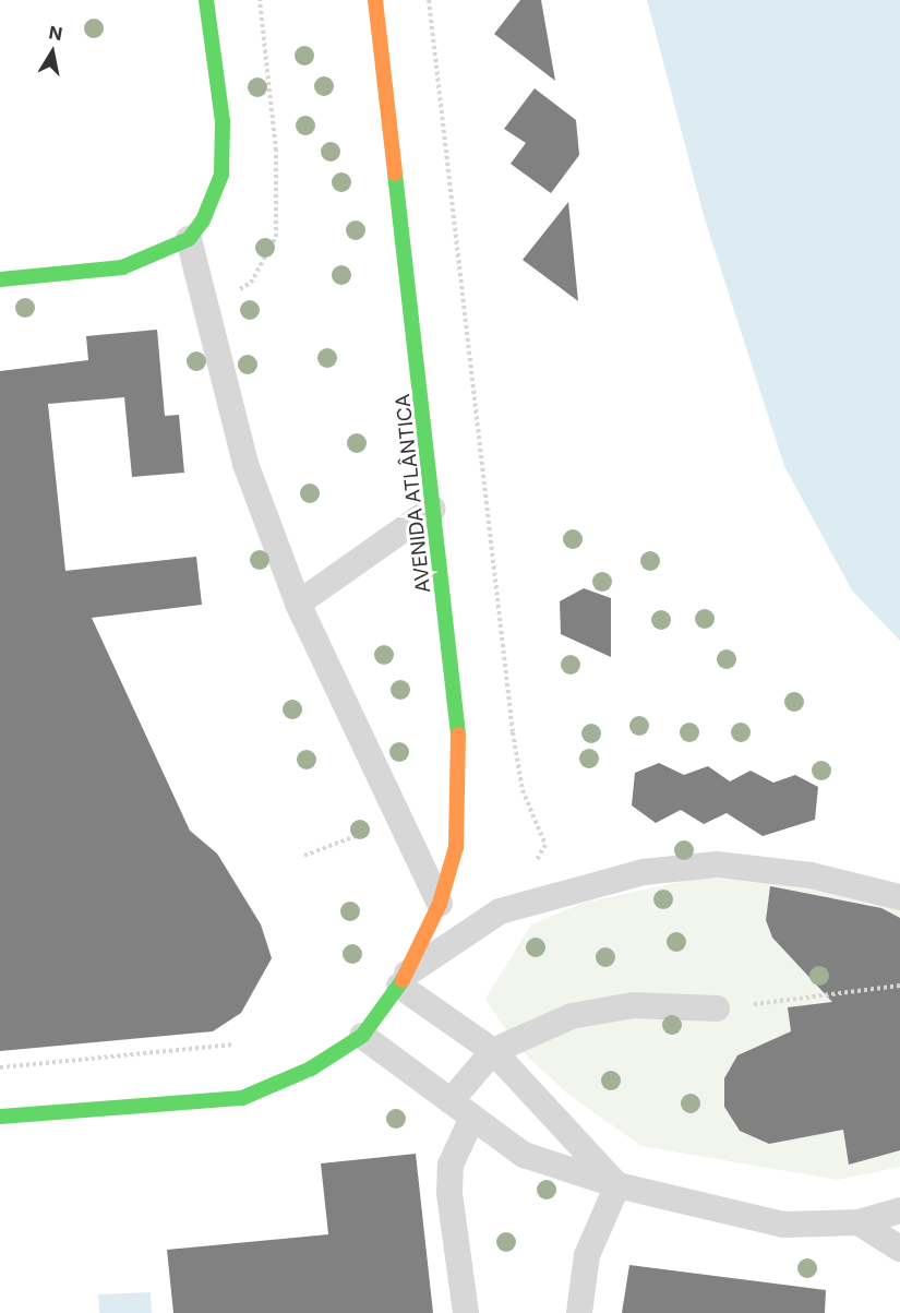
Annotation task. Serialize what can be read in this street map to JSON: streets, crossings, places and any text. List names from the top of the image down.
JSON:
{
  "streets": {
    "main road": ["AVENIDA ATLÂNTICA"]
  },
  "north": "top"
}
